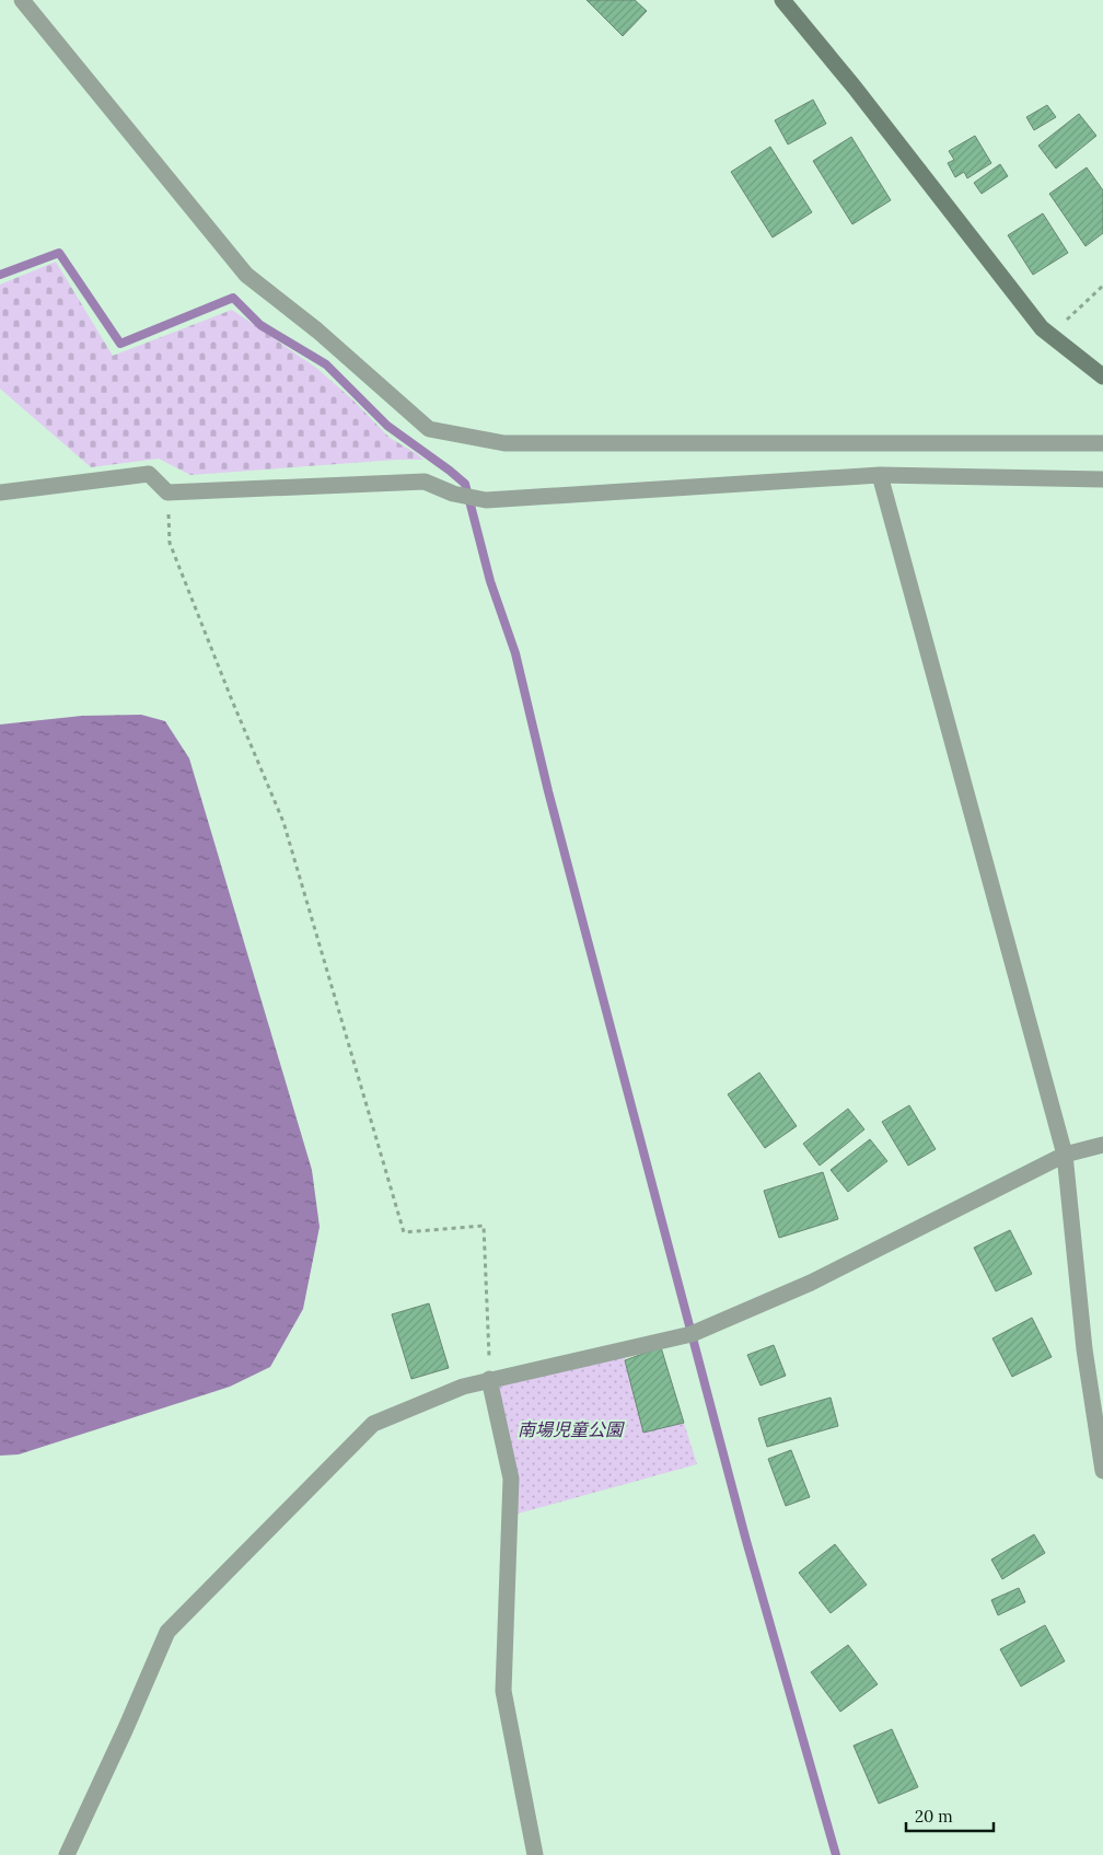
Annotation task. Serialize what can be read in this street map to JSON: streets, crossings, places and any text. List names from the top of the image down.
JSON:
{
  "parks": ["南場児童公園"],
  "scale_bar": "20 m"
}
